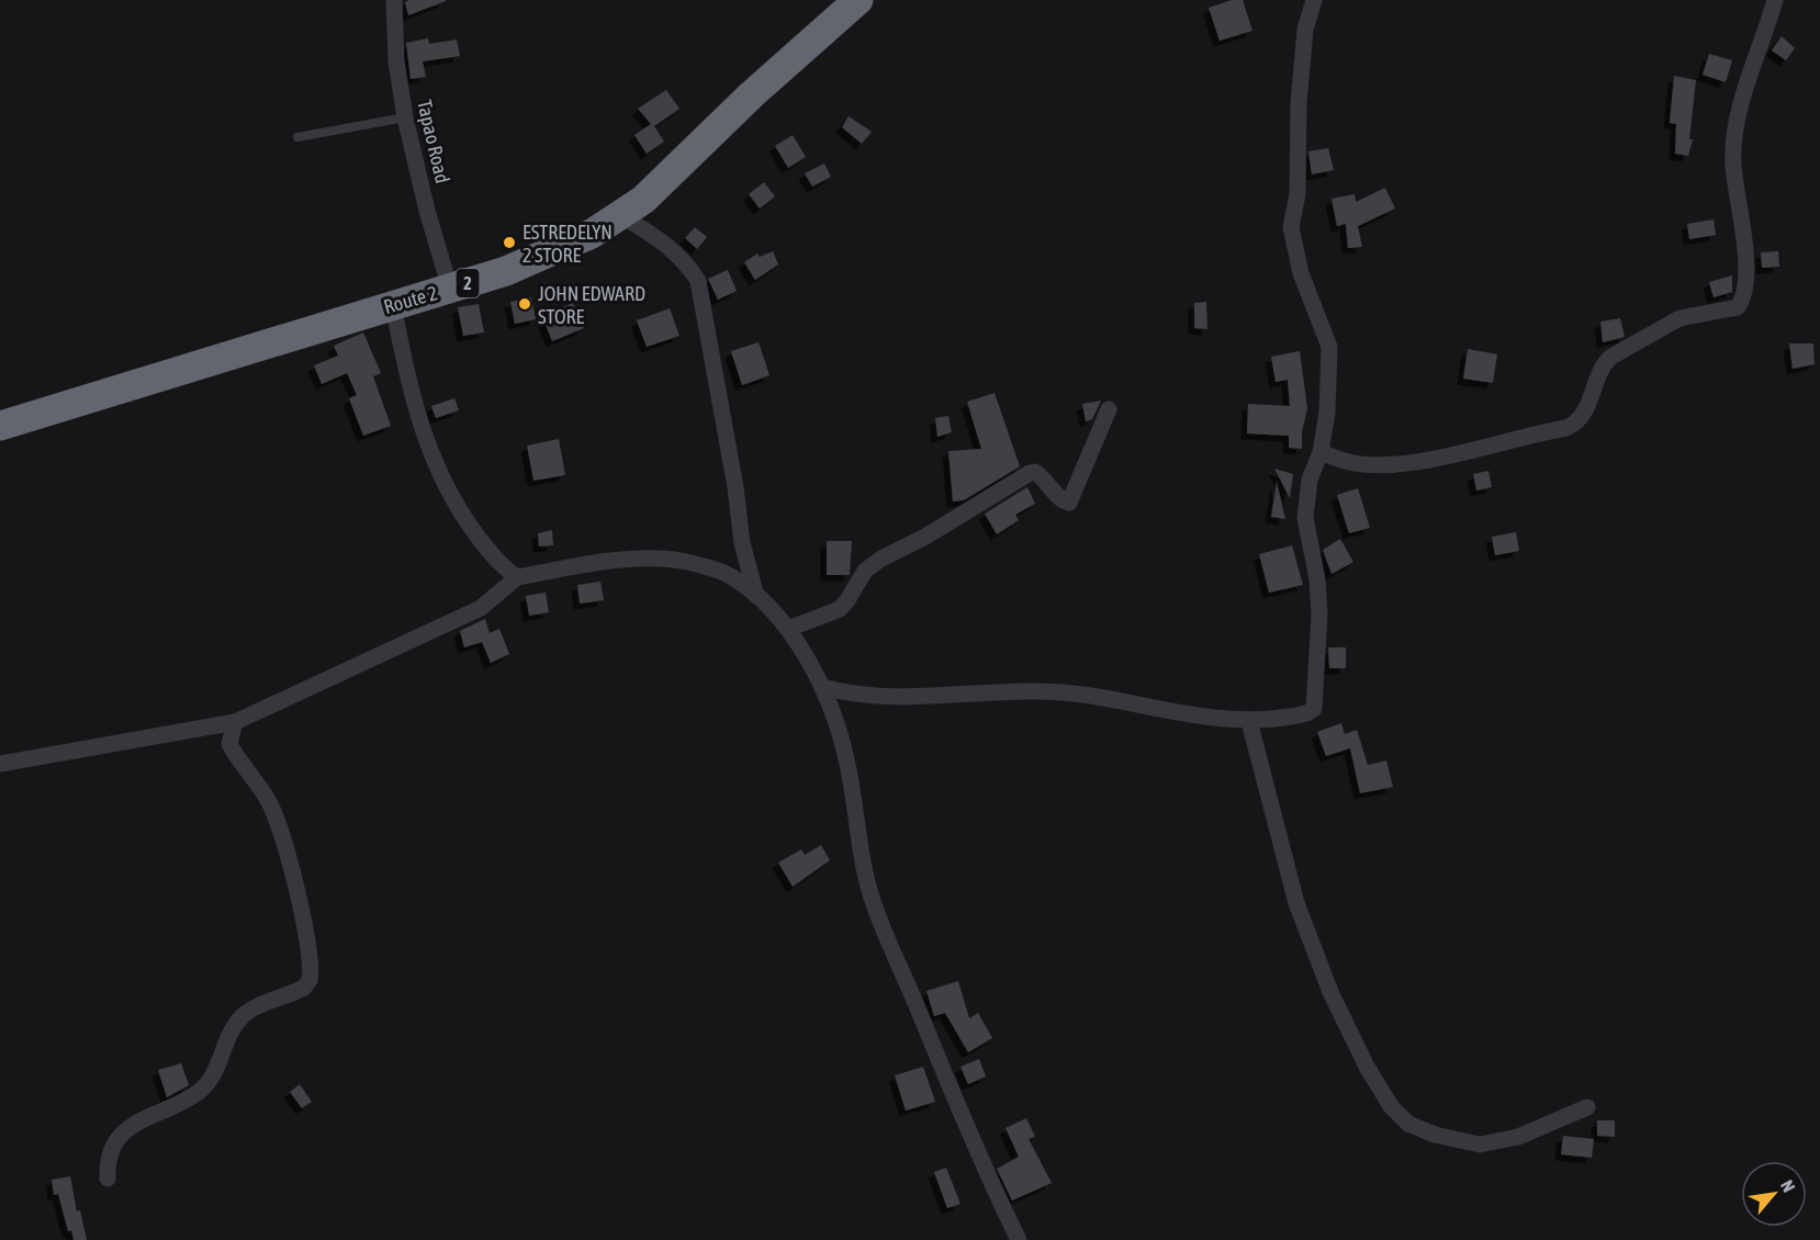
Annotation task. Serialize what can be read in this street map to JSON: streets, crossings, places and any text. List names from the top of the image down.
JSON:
{
  "streets": {
    "highway": ["2", "Route 2"],
    "street": ["Tapao Road"]
  },
  "crossings": [
    ["Tapao Road", "Route 2"]
  ],
  "places": ["ESTREDELYN 2 STORE", "JOHN EDWARD STORE"],
  "north": "top right"
}
